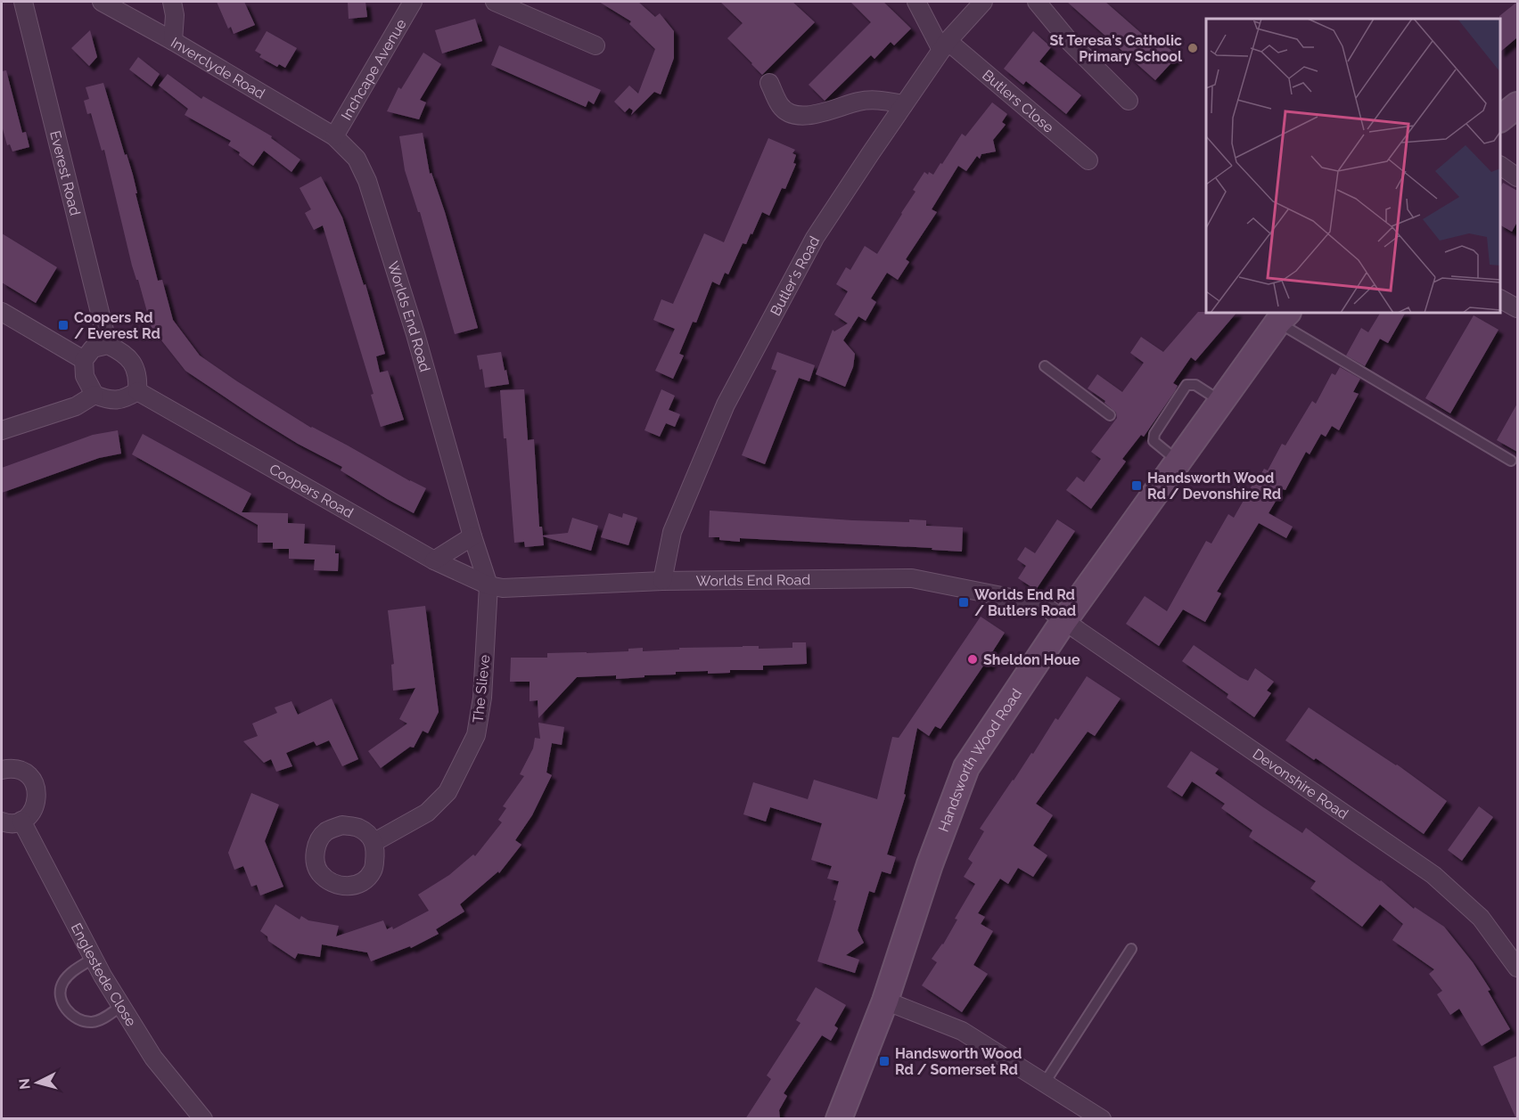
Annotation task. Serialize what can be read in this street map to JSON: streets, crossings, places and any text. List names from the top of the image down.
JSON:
{
  "streets": {
    "main road": ["Handsworth Wood Road"],
    "street": [
      "Inverclyde Road",
      "Inchcape Avenue",
      "Butlers Close",
      "Everest Road",
      "Butler's Road",
      "Worlds End Road",
      "Coopers Road",
      "The Slieve",
      "Devonshire Road",
      "Englestede Close"
    ]
  },
  "crossings": [
    ["Inverclyde Road", "Inchcape Avenue"],
    ["Inverclyde Road", "Worlds End Road"],
    ["Inchcape Avenue", "Worlds End Road"],
    ["Butlers Close", "Butler's Road"],
    ["Everest Road", "Coopers Road"],
    ["Butler's Road", "Worlds End Road"],
    ["Worlds End Road", "Coopers Road"],
    ["Worlds End Road", "The Slieve"],
    ["Worlds End Road", "Handsworth Wood Road"],
    ["Worlds End Road", "Devonshire Road"],
    ["Coopers Road", "The Slieve"],
    ["Handsworth Wood Road", "Devonshire Road"]
  ],
  "places": {
    "other": ["St Teresa's Catholic Primary School", "Sheldon Houe"],
    "transit": [
      "Coopers Rd / Everest Rd",
      "Handsworth Wood Rd / Devonshire Rd",
      "Worlds End Rd / Butlers Road",
      "Handsworth Wood Rd / Somerset Rd"
    ]
  },
  "north": "left"
}
